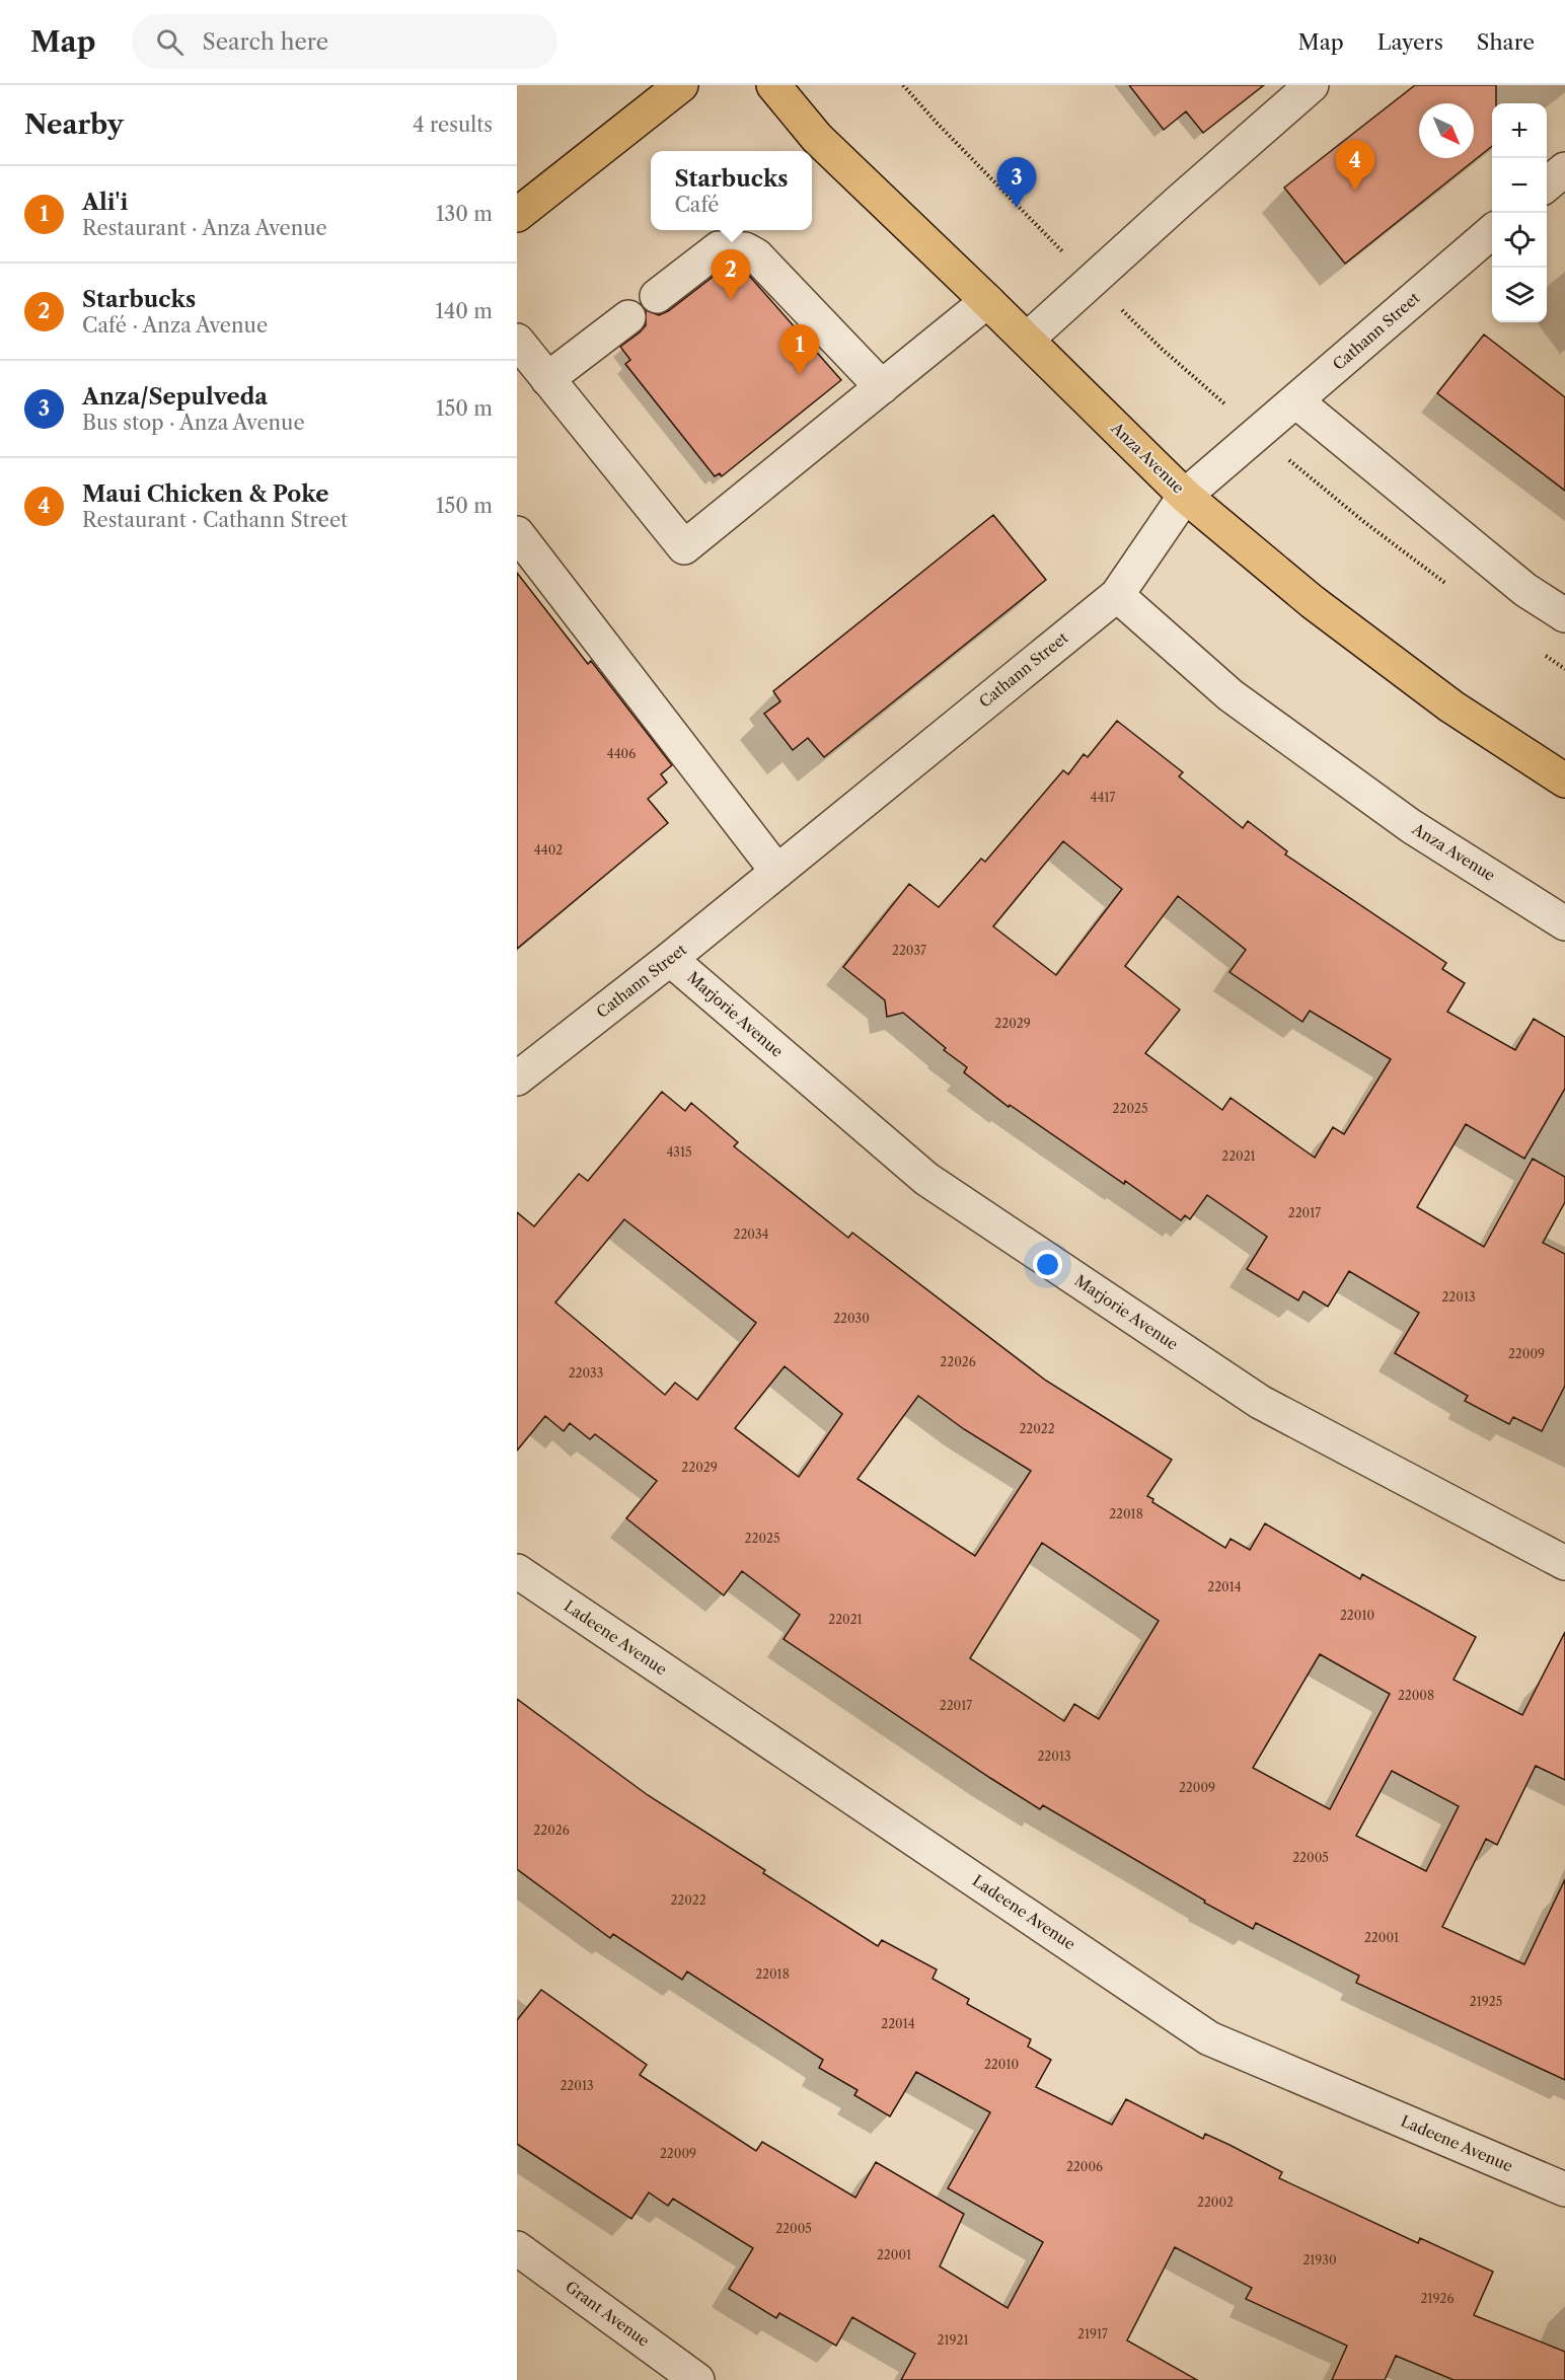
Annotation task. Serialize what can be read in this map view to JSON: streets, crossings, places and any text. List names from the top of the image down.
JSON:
{
  "streets": {
    "main road": ["Anza Avenue"],
    "street": [
      "Cathann Street",
      "Marjorie Avenue",
      "Ladeene Avenue",
      "Grant Avenue"
    ]
  },
  "crossings": [
    ["Cathann Street", "Anza Avenue"],
    ["Cathann Street", "Marjorie Avenue"]
  ],
  "house_numbers": [
    "4406",
    "4417",
    "4402",
    "22037",
    "22029",
    "22025",
    "4315",
    "22021",
    "22017",
    "22034",
    "22013",
    "22030",
    "22009",
    "22026",
    "22033",
    "22022",
    "22029",
    "22018",
    "22025",
    "22014",
    "22010",
    "22021",
    "22008",
    "22017",
    "22013",
    "22009",
    "22026",
    "22005",
    "22022",
    "22001",
    "22018",
    "21925",
    "22014",
    "22010",
    "22013",
    "22009",
    "22006",
    "22002",
    "22005",
    "22001",
    "21930",
    "21926",
    "21917",
    "21921"
  ],
  "north": "bottom right",
  "page": {
    "header": "Map",
    "search": "Search here",
    "nav": ["Map", "Layers", "Share"],
    "heading": ["Nearby", "4 results"],
    "map_buttons": ["+", "−"],
    "pins": [
      "4",
      "3",
      "2",
      "1"
    ],
    "popup": ["Starbucks", "Café"],
    "list": [
      {
        "mark": "1",
        "name": "Ali'i",
        "note": "Restaurant · Anza Avenue",
        "value": "130 m"
      },
      {
        "mark": "2",
        "name": "Starbucks",
        "note": "Café · Anza Avenue",
        "value": "140 m"
      },
      {
        "mark": "3",
        "name": "Anza/Sepulveda",
        "note": "Bus stop · Anza Avenue",
        "value": "150 m"
      },
      {
        "mark": "4",
        "name": "Maui Chicken & Poke",
        "note": "Restaurant · Cathann Street",
        "value": "150 m"
      }
    ]
  }
}
